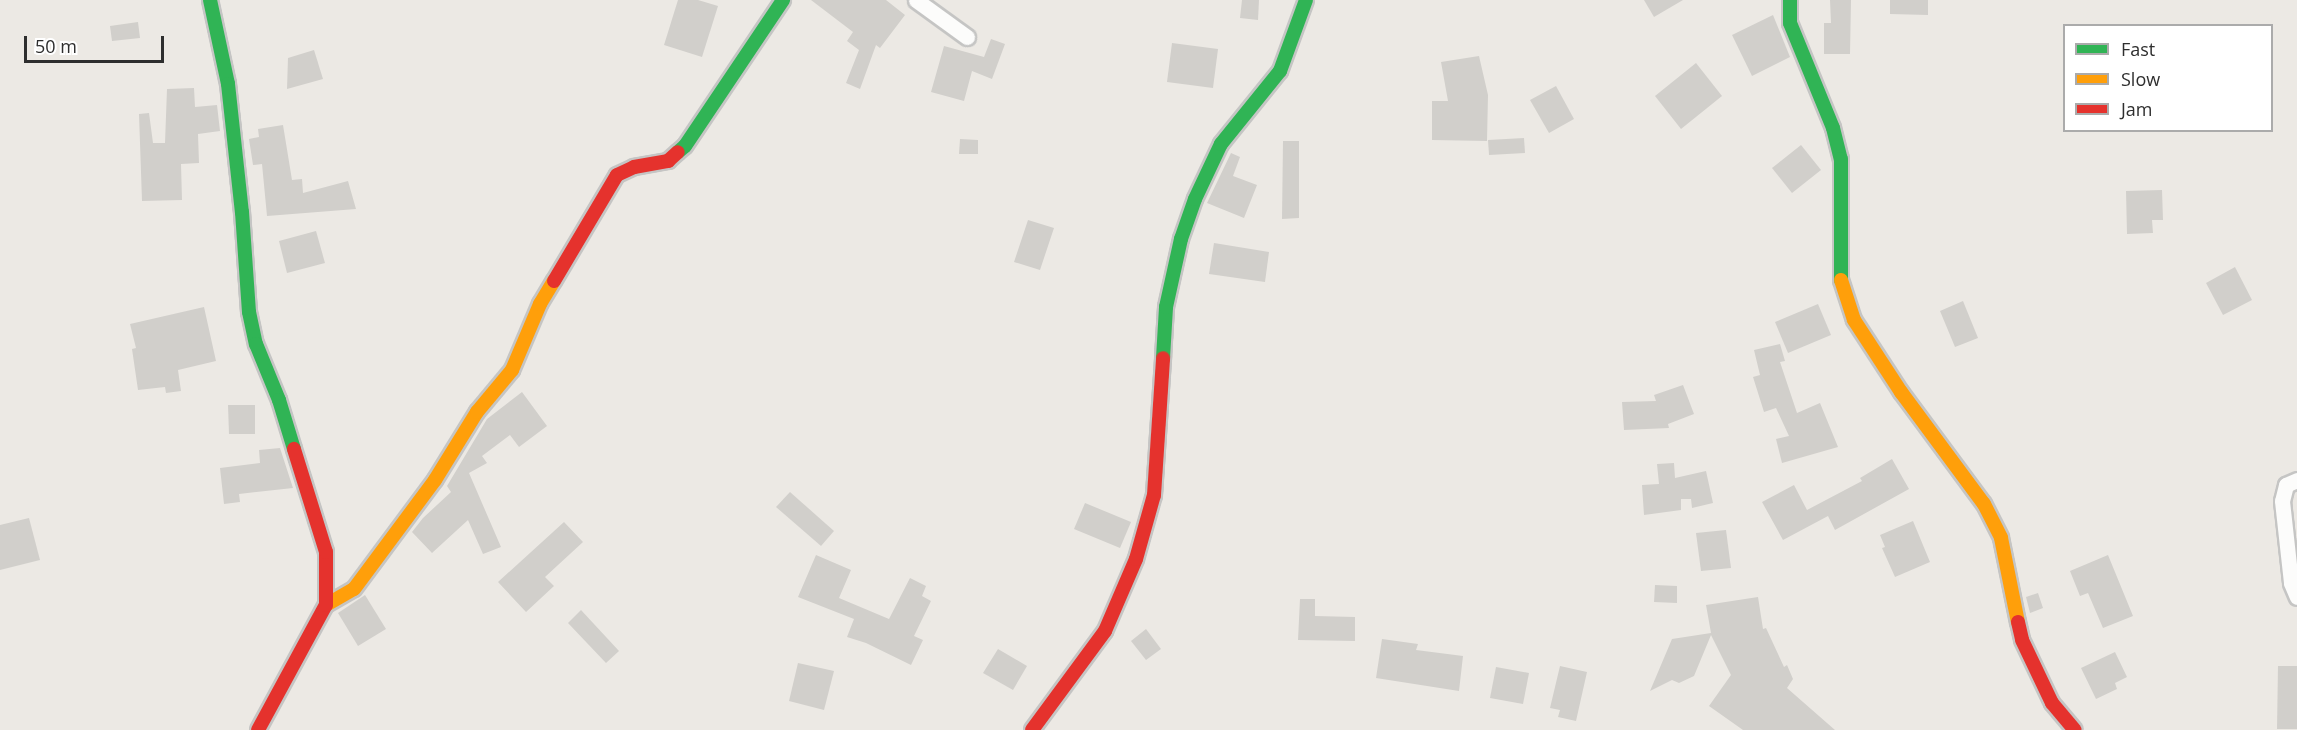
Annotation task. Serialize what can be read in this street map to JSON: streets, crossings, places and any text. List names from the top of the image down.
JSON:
{
  "legend": ["Fast", "Slow", "Jam"],
  "scale_bar": "50 m"
}
